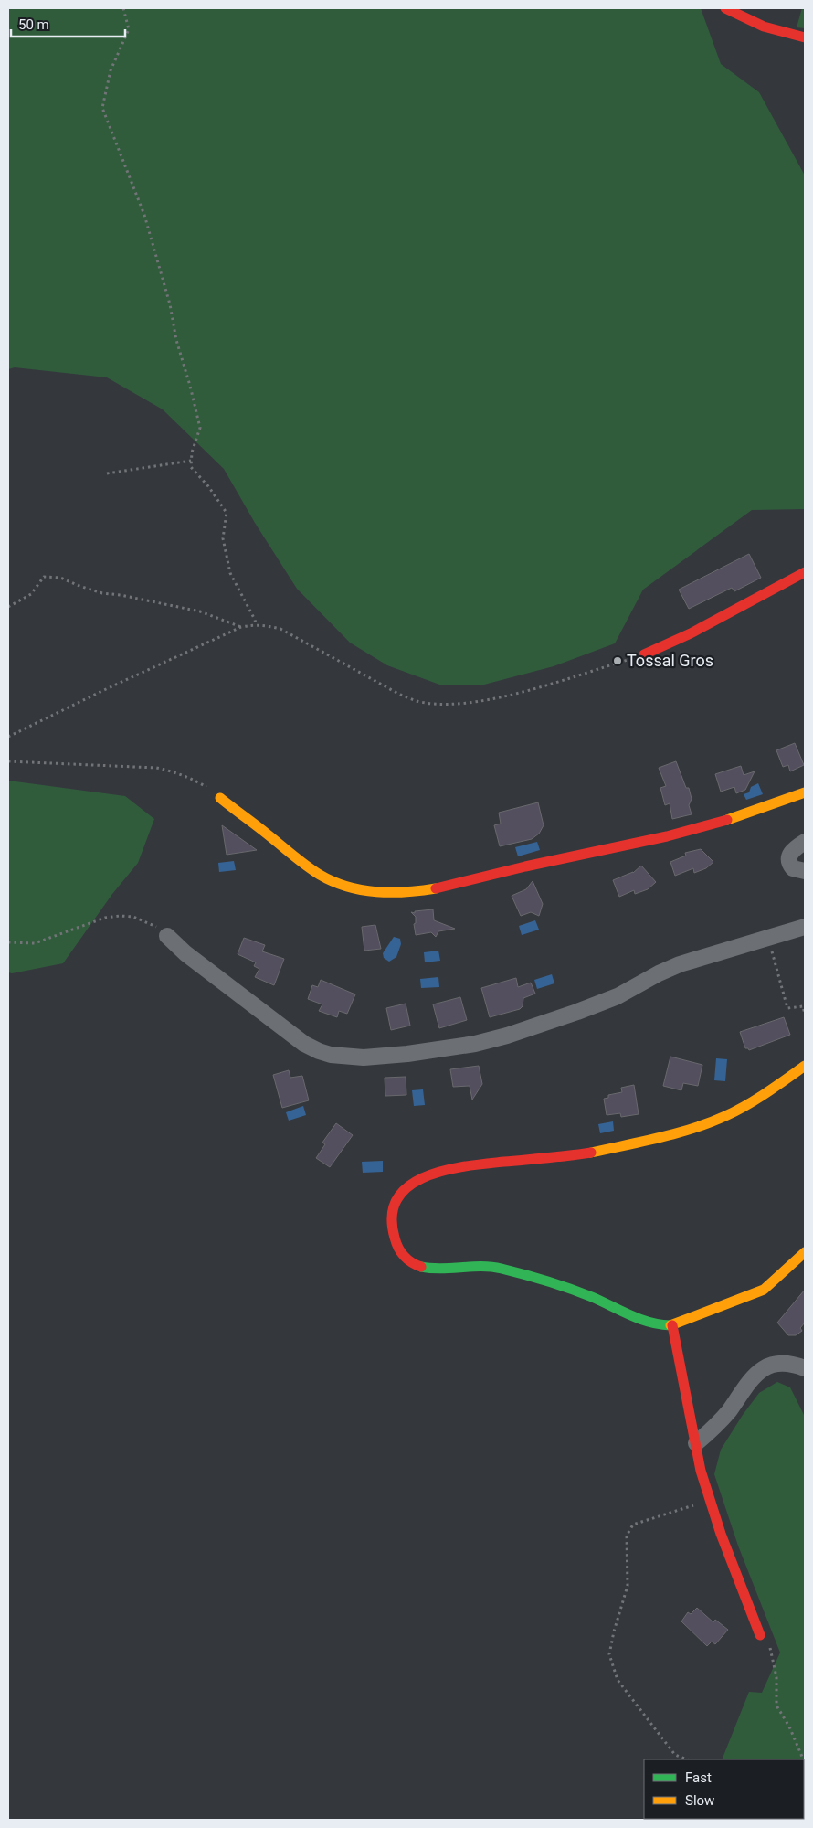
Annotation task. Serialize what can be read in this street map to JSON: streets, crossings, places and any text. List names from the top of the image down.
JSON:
{
  "places": ["Tossal Gros"],
  "legend": ["Fast", "Slow"],
  "scale_bar": "50 m"
}
